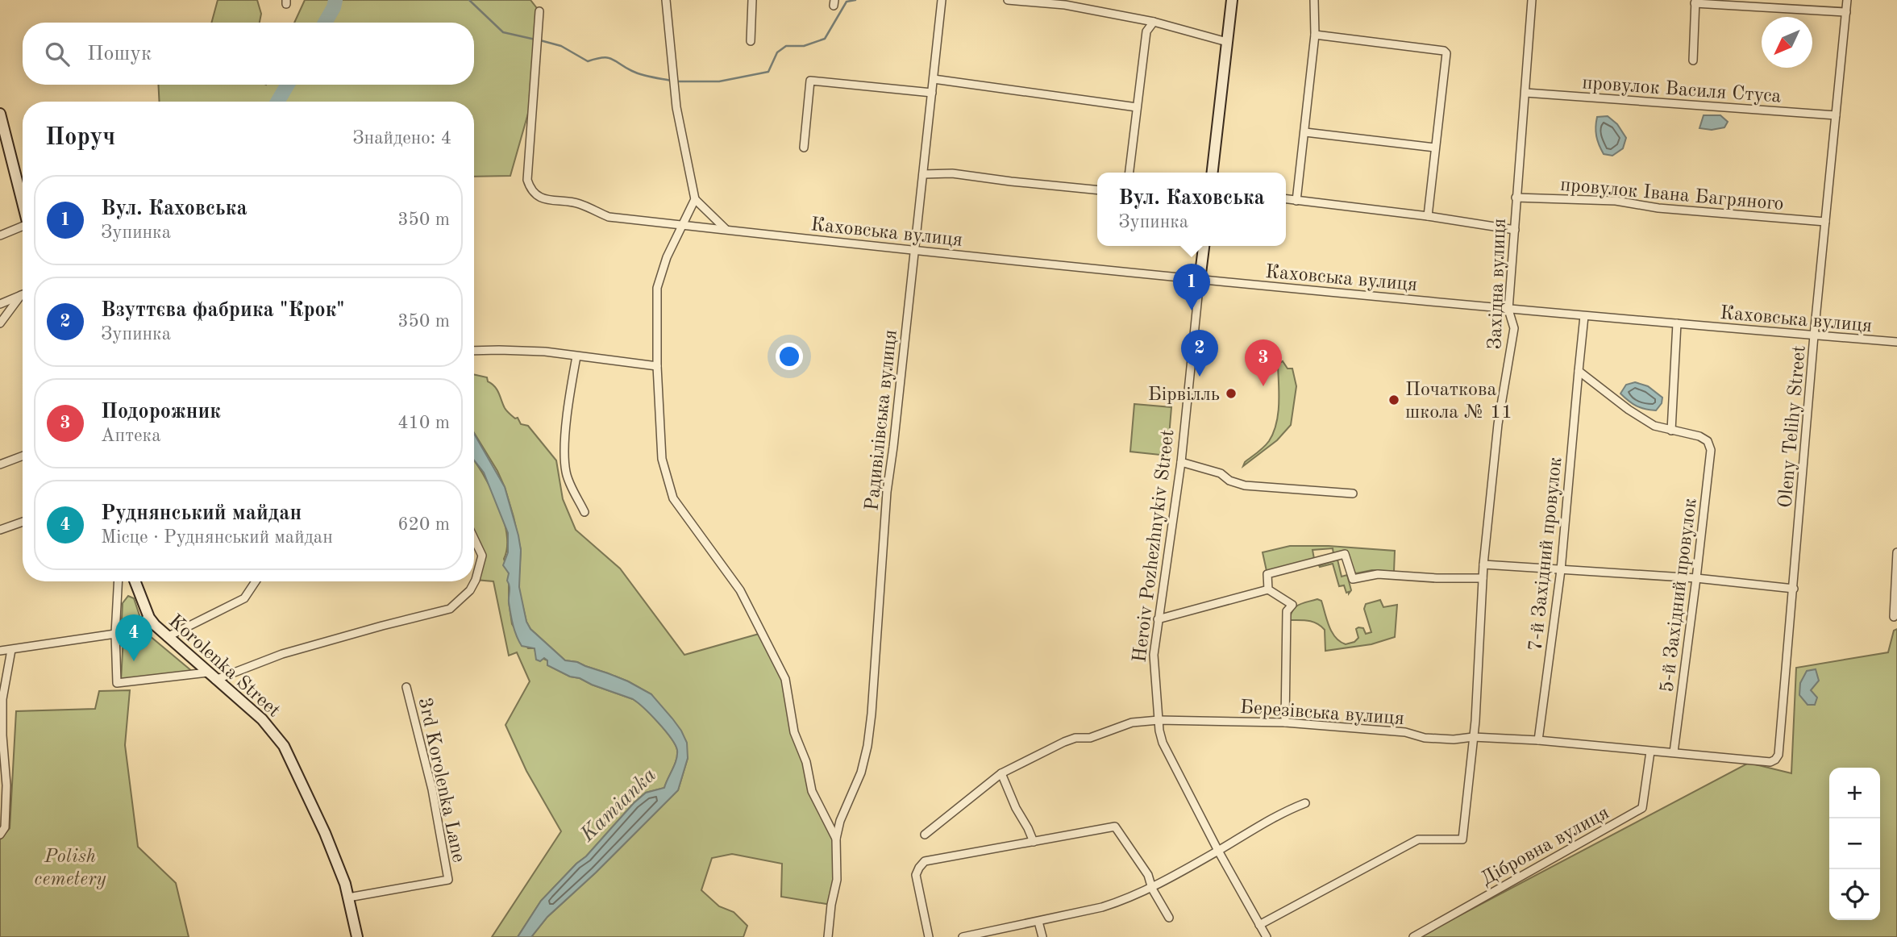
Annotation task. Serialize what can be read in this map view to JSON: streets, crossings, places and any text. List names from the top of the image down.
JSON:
{
  "streets": {
    "street": [
      "провулок Василя Стуса",
      "провулок Івана Багряного",
      "Каховська вулиця",
      "Західна вулиця",
      "Радивілівська вулиця",
      "Oleny Telihy Street",
      "Heroiv Pozhezhnykiv Street",
      "7-й Західний провулок",
      "5-й Західний провулок",
      "Korolenka Street",
      "Березівська вулиця",
      "3rd Korolenka Lane",
      "Дібровна вулиця"
    ]
  },
  "crossings": [
    ["провулок Василя Стуса", "Західна вулиця"],
    ["провулок Василя Стуса", "Oleny Telihy Street"],
    ["провулок Івана Багряного", "Західна вулиця"],
    ["провулок Івана Багряного", "Oleny Telihy Street"],
    ["Каховська вулиця", "Західна вулиця"],
    ["Каховська вулиця", "Радивілівська вулиця"],
    ["Каховська вулиця", "Oleny Telihy Street"],
    ["Каховська вулиця", "Heroiv Pozhezhnykiv Street"],
    ["Каховська вулиця", "7-й Західний провулок"],
    ["Західна вулиця", "Heroiv Pozhezhnykiv Street"],
    ["Західна вулиця", "Березівська вулиця"],
    ["Oleny Telihy Street", "Березівська вулиця"],
    ["Heroiv Pozhezhnykiv Street", "Березівська вулиця"],
    ["7-й Західний провулок", "Березівська вулиця"],
    ["5-й Західний провулок", "Березівська вулиця"],
    ["Korolenka Street", "3rd Korolenka Lane"],
    ["Березівська вулиця", "Дібровна вулиця"]
  ],
  "water": ["Kamianka"],
  "parks": ["Polish cemetery"],
  "places": ["Бірвілль", "Початкова школа № 11"],
  "north": "bottom left",
  "page": {
    "search": "Пошук",
    "heading": ["Поруч", "Знайдено: 4"],
    "popup": ["Вул. Каховська", "Зупинка"],
    "list": [
      {
        "mark": "1",
        "name": "Вул. Каховська",
        "note": "Зупинка",
        "value": "350 m"
      },
      {
        "mark": "2",
        "name": "Взуттєва фабрика \"Крок\"",
        "note": "Зупинка",
        "value": "350 m"
      },
      {
        "mark": "3",
        "name": "Подорожник",
        "note": "Аптека",
        "value": "410 m"
      },
      {
        "mark": "4",
        "name": "Руднянський майдан",
        "note": "Місце · Руднянський майдан",
        "value": "620 m"
      }
    ],
    "pins": [
      "1",
      "2",
      "3",
      "4"
    ],
    "map_buttons": ["+", "−"]
  }
}
